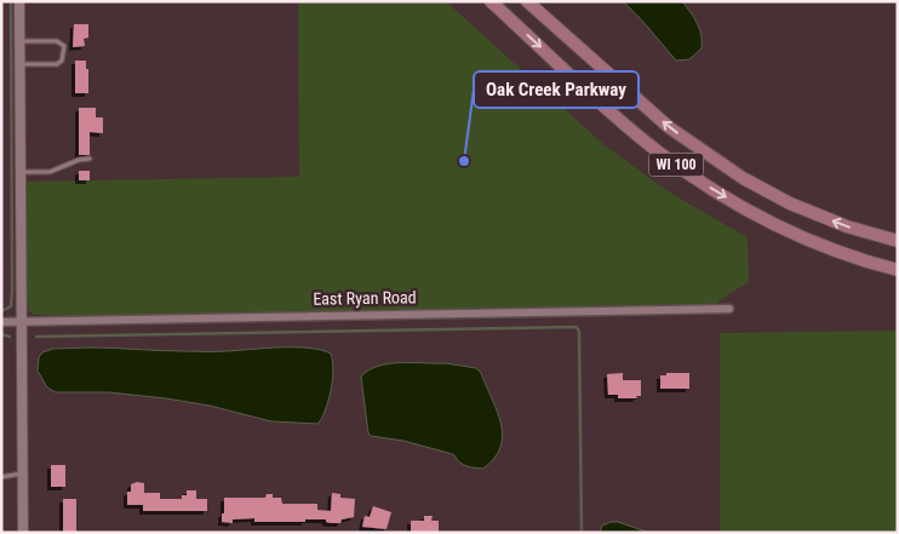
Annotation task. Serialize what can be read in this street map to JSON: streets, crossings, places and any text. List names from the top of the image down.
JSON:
{
  "streets": {
    "main road": ["WI 100"],
    "street": ["East Ryan Road"]
  },
  "places": ["Oak Creek Parkway"]
}
